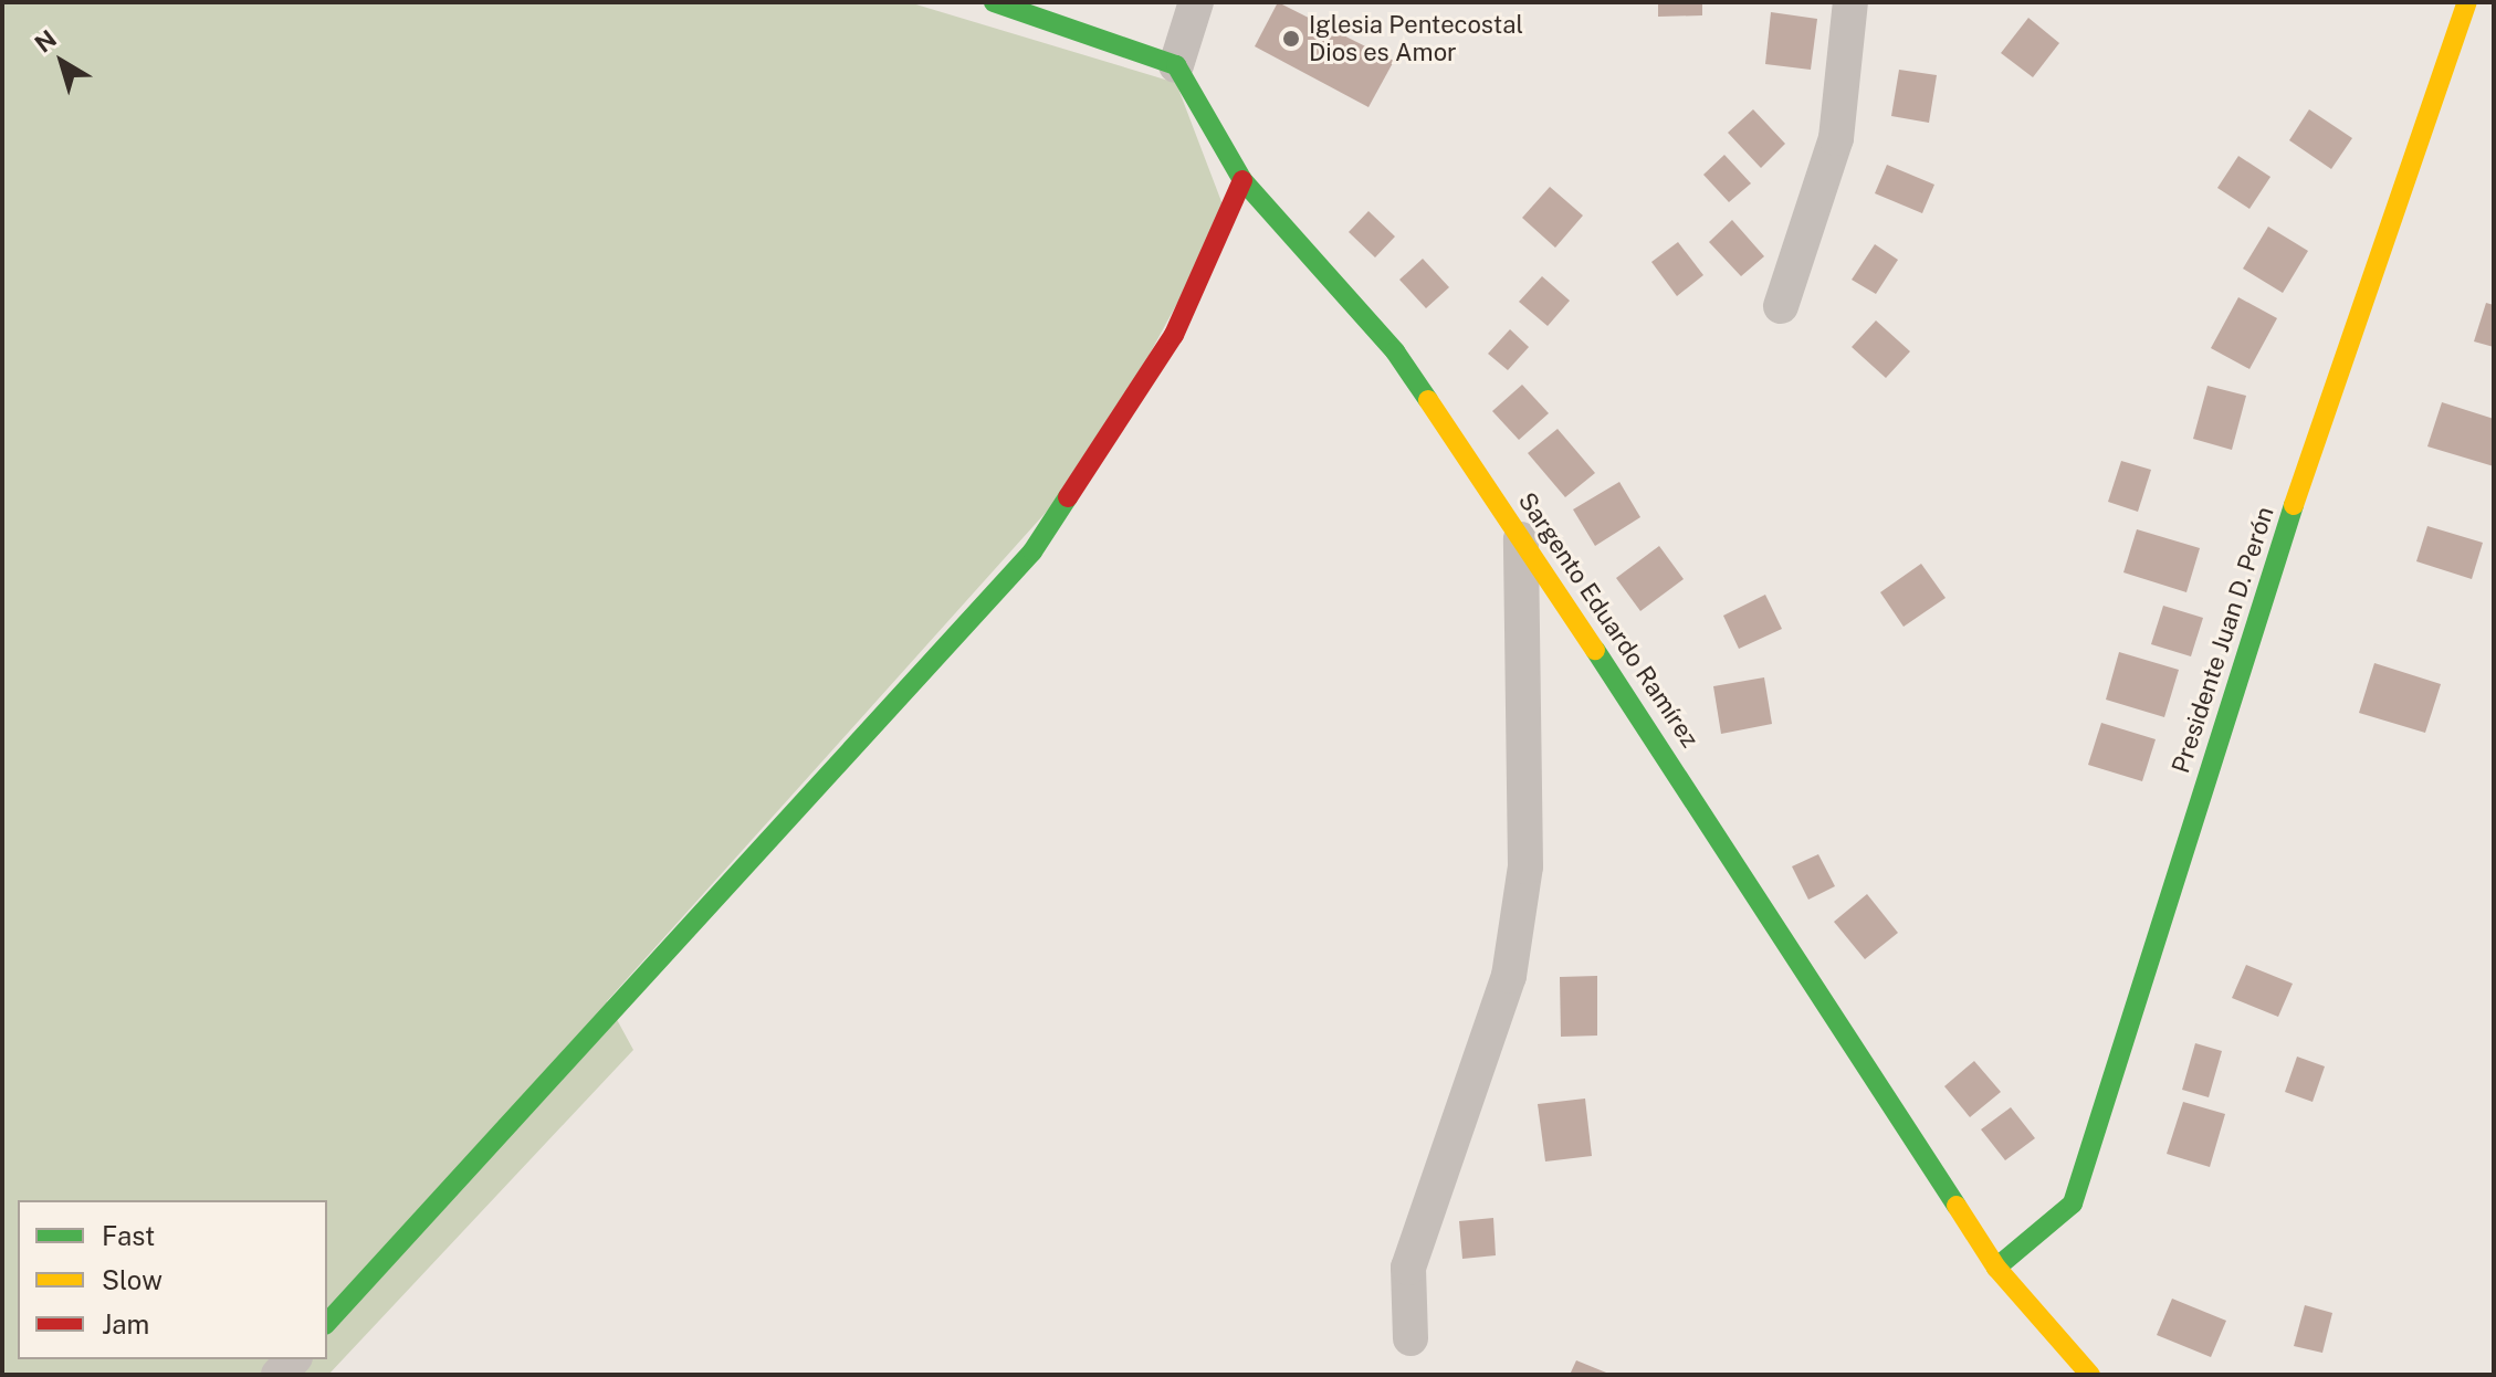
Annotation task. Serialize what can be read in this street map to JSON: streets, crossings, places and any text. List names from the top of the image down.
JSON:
{
  "streets": {
    "street": ["Sargento Eduardo Ramírez", "Presidente Juan D. Perón"]
  },
  "crossings": [
    ["Sargento Eduardo Ramírez", "Presidente Juan D. Perón"]
  ],
  "places": ["Iglesia Pentecostal Dios es Amor"],
  "legend": ["Fast", "Slow", "Jam"],
  "north": "top left"
}
